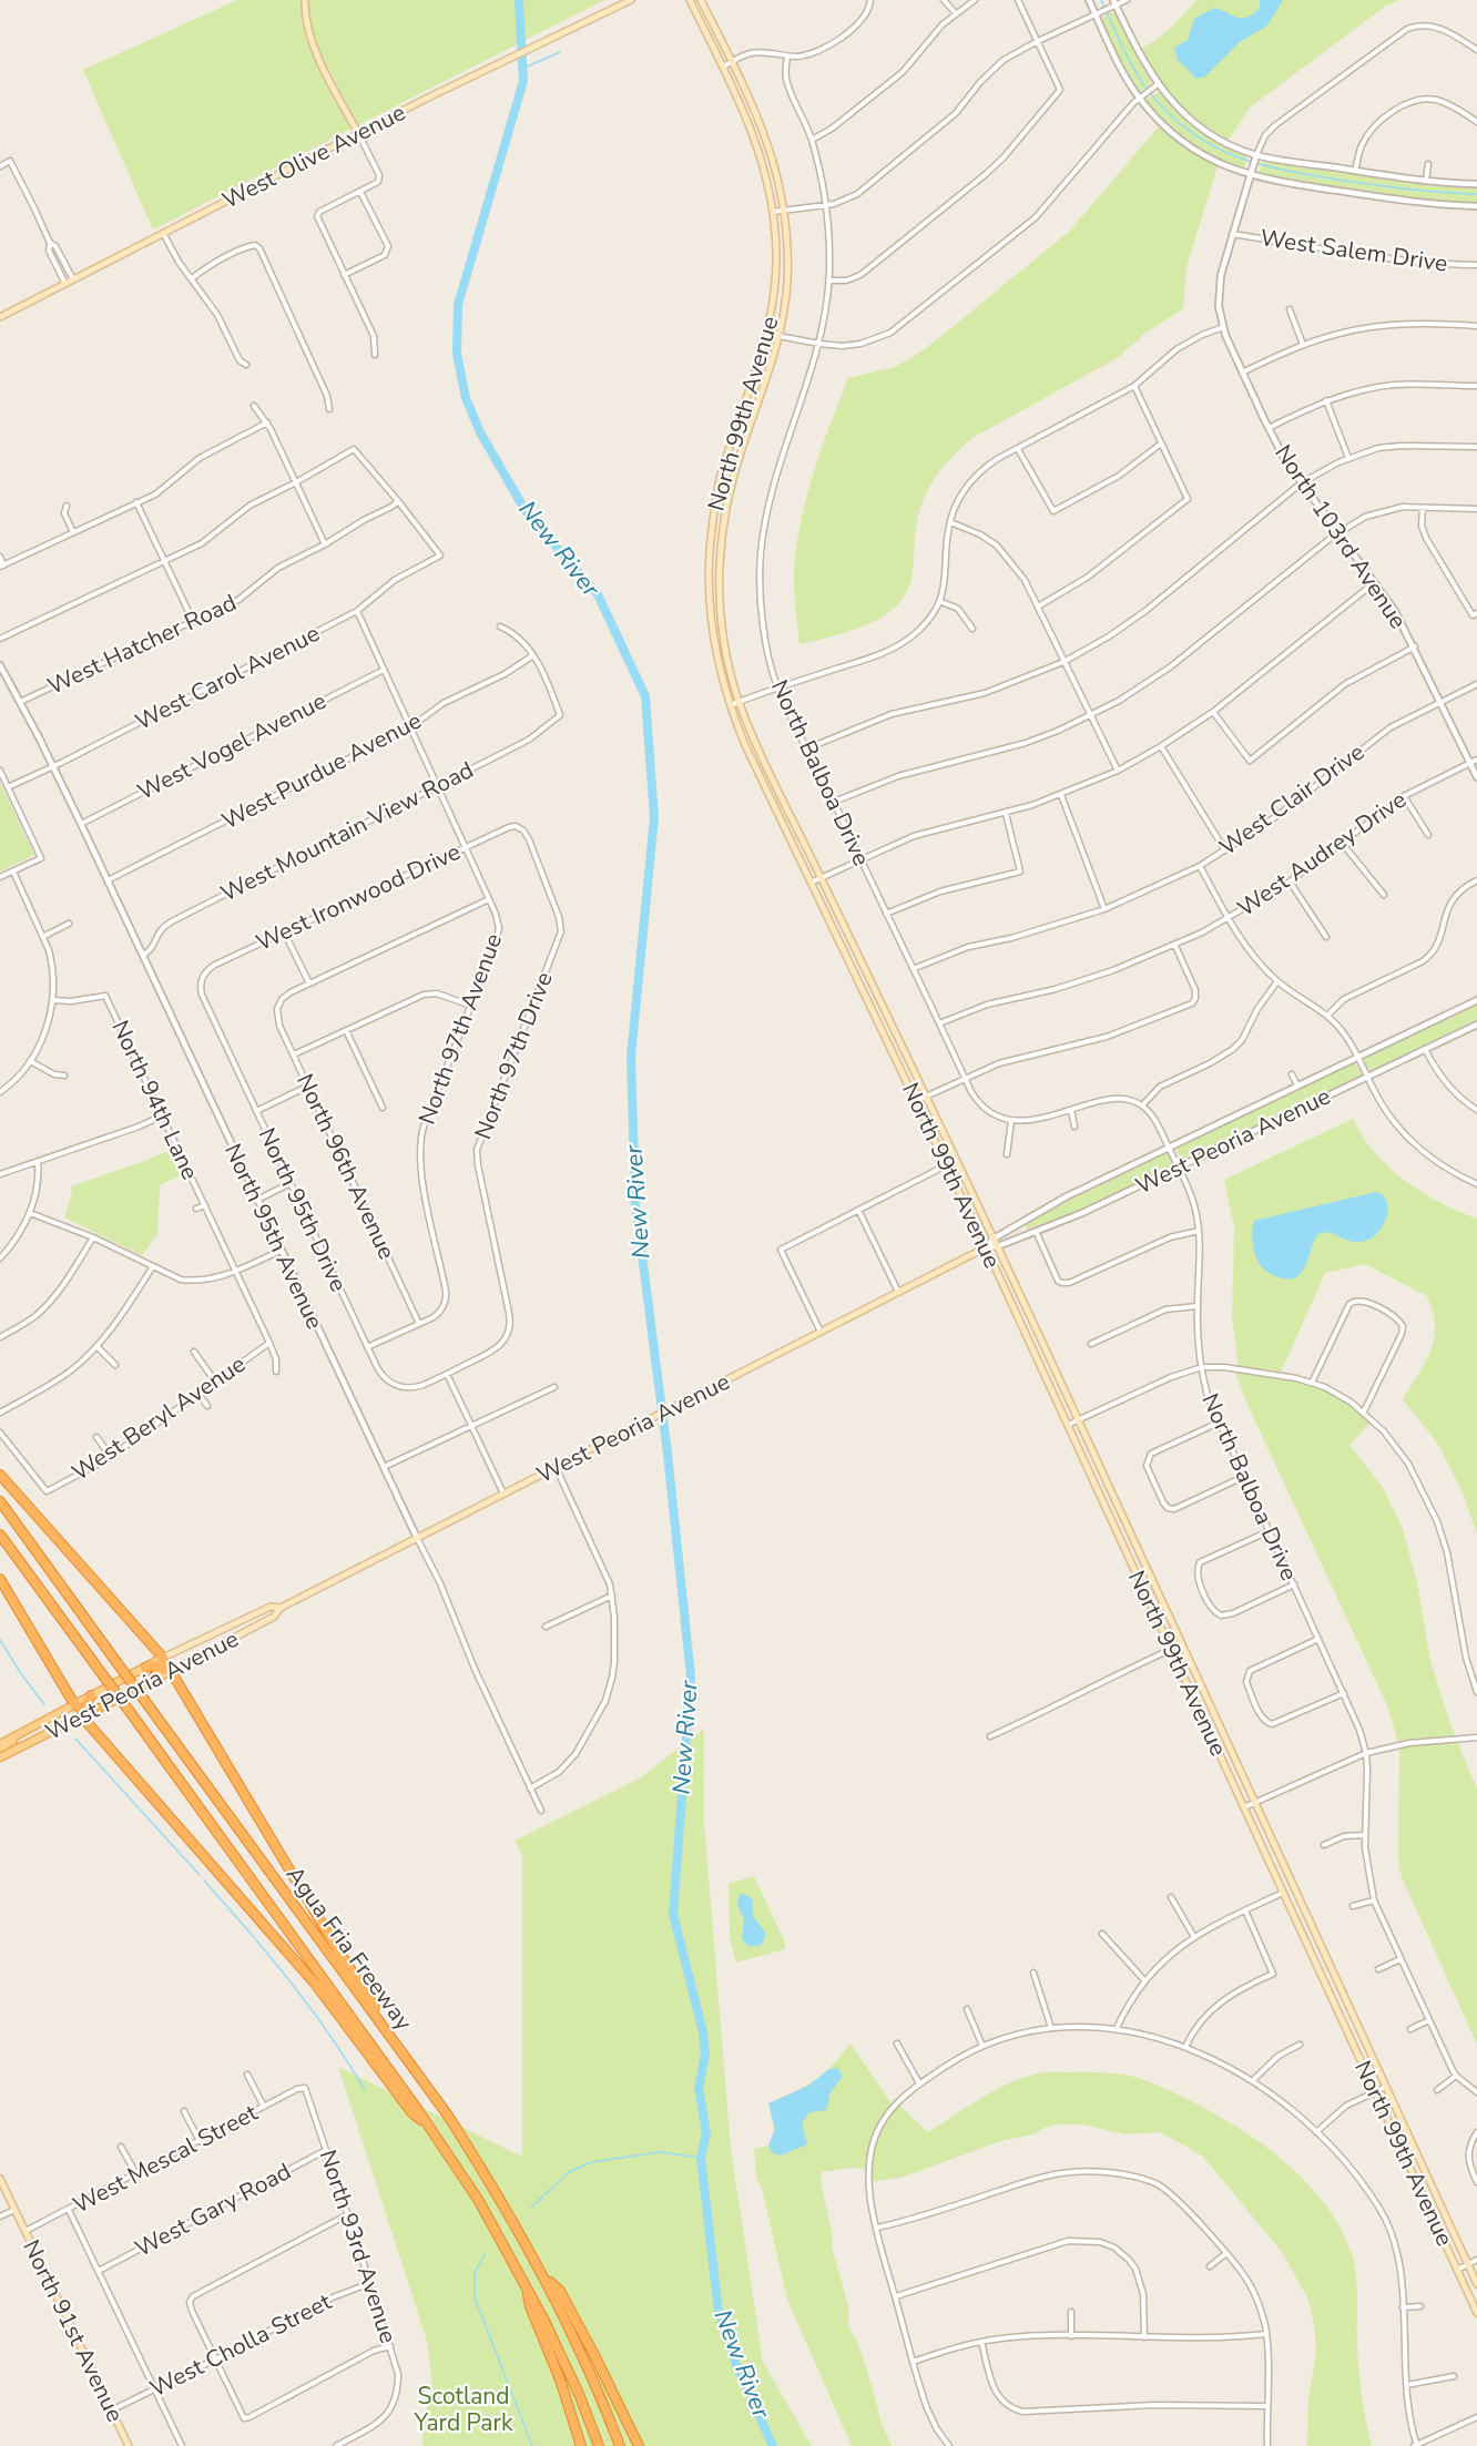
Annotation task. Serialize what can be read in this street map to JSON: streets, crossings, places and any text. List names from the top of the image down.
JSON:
{
  "streets": {
    "highway": ["Agua Fria Freeway"],
    "main road": [
      "West Olive Avenue",
      "North 99th Avenue",
      "West Peoria Avenue",
      "North 91st Avenue"
    ],
    "street": [
      "West Salem Drive",
      "North 103rd Avenue",
      "West Hatcher Road",
      "West Carol Avenue",
      "West Vogel Avenue",
      "West Purdue Avenue",
      "North Balboa Drive",
      "West Clair Drive",
      "West Mountain View Road",
      "West Audrey Drive",
      "West Ironwood Drive",
      "North 97th Avenue",
      "North 97th Drive",
      "North 94th Lane",
      "North 96th Avenue",
      "North 95th Drive",
      "North 95th Avenue",
      "West Beryl Avenue",
      "West Mescal Street",
      "West Gary Road",
      "North 93rd Avenue",
      "West Cholla Street"
    ]
  },
  "crossings": [
    ["West Salem Drive", "North 103rd Avenue"],
    ["North 99th Avenue", "West Peoria Avenue"],
    ["North 103rd Avenue", "West Clair Drive"],
    ["North 103rd Avenue", "West Audrey Drive"],
    ["West Hatcher Road", "West Carol Avenue"],
    ["West Hatcher Road", "North 95th Avenue"],
    ["West Carol Avenue", "North 97th Avenue"],
    ["West Carol Avenue", "North 95th Avenue"],
    ["West Vogel Avenue", "North 97th Avenue"],
    ["West Vogel Avenue", "North 95th Avenue"],
    ["West Purdue Avenue", "West Mountain View Road"],
    ["West Purdue Avenue", "North 97th Avenue"],
    ["West Purdue Avenue", "North 95th Avenue"],
    ["North Balboa Drive", "West Clair Drive"],
    ["North Balboa Drive", "West Audrey Drive"],
    ["North Balboa Drive", "West Peoria Avenue"],
    ["West Mountain View Road", "North 97th Avenue"],
    ["West Mountain View Road", "North 95th Avenue"],
    ["West Ironwood Drive", "North 97th Avenue"],
    ["West Ironwood Drive", "North 97th Drive"],
    ["West Ironwood Drive", "North 95th Drive"],
    ["North 97th Avenue", "North 96th Avenue"],
    ["North 97th Avenue", "North 95th Drive"],
    ["North 97th Drive", "North 95th Drive"],
    ["North 94th Lane", "West Beryl Avenue"],
    ["West Peoria Avenue", "North 95th Avenue"],
    ["West Mescal Street", "North 93rd Avenue"],
    ["West Mescal Street", "North 91st Avenue"],
    ["West Gary Road", "North 93rd Avenue"],
    ["North 93rd Avenue", "West Cholla Street"],
    ["North 91st Avenue", "West Cholla Street"]
  ],
  "water": ["New River"],
  "parks": ["Scotland Yard Park"]
}
